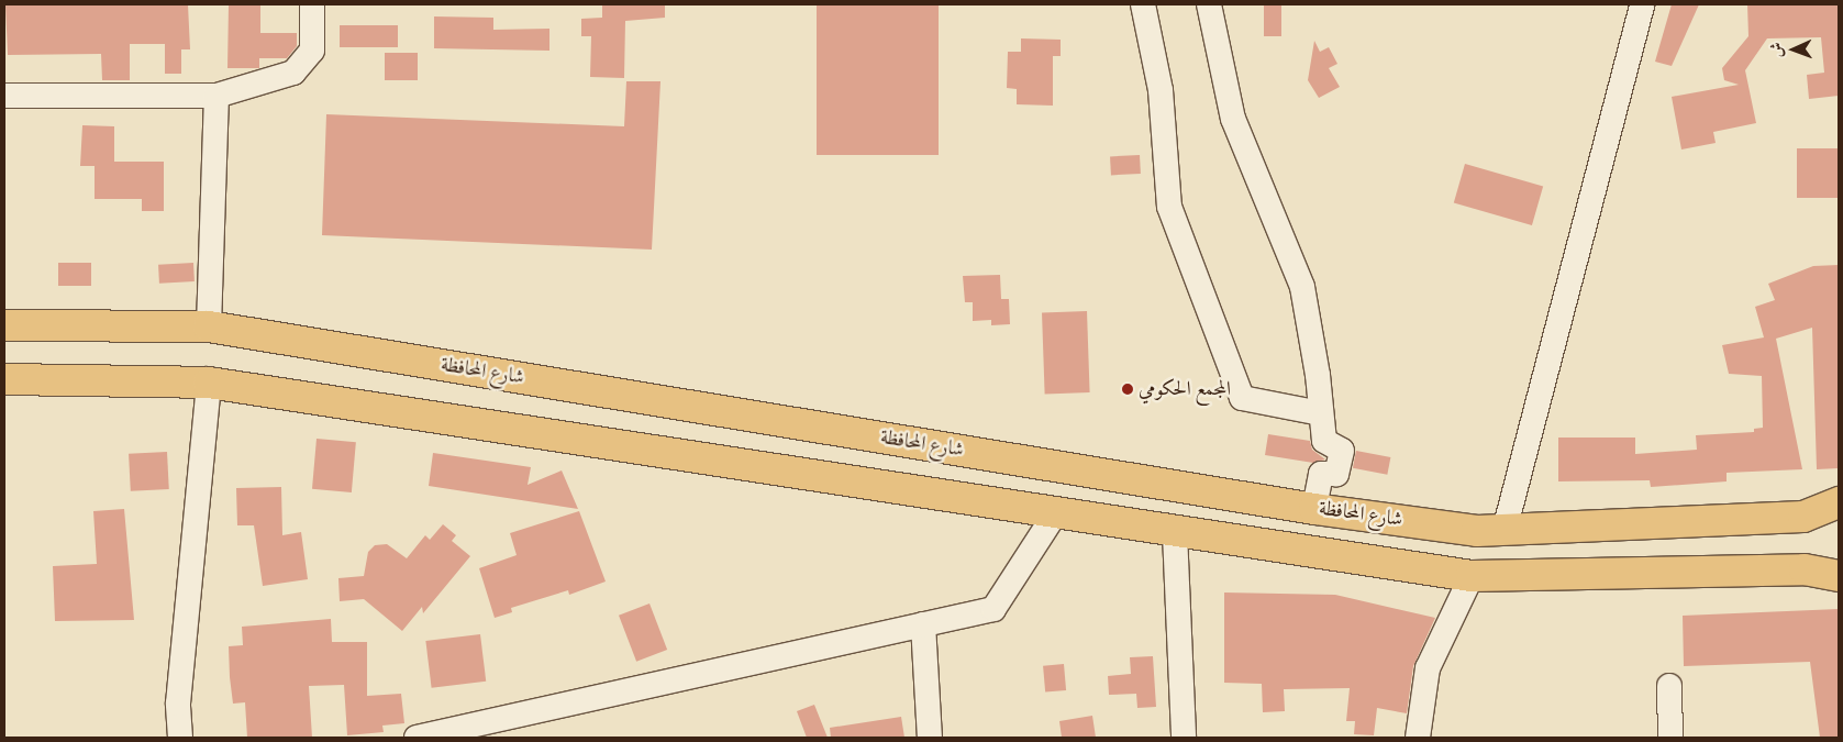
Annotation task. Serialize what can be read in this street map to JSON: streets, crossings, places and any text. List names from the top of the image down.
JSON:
{
  "streets": {
    "main road": ["شارع المحافظة"]
  },
  "places": ["المجمع الحكومي"],
  "north": "left"
}
